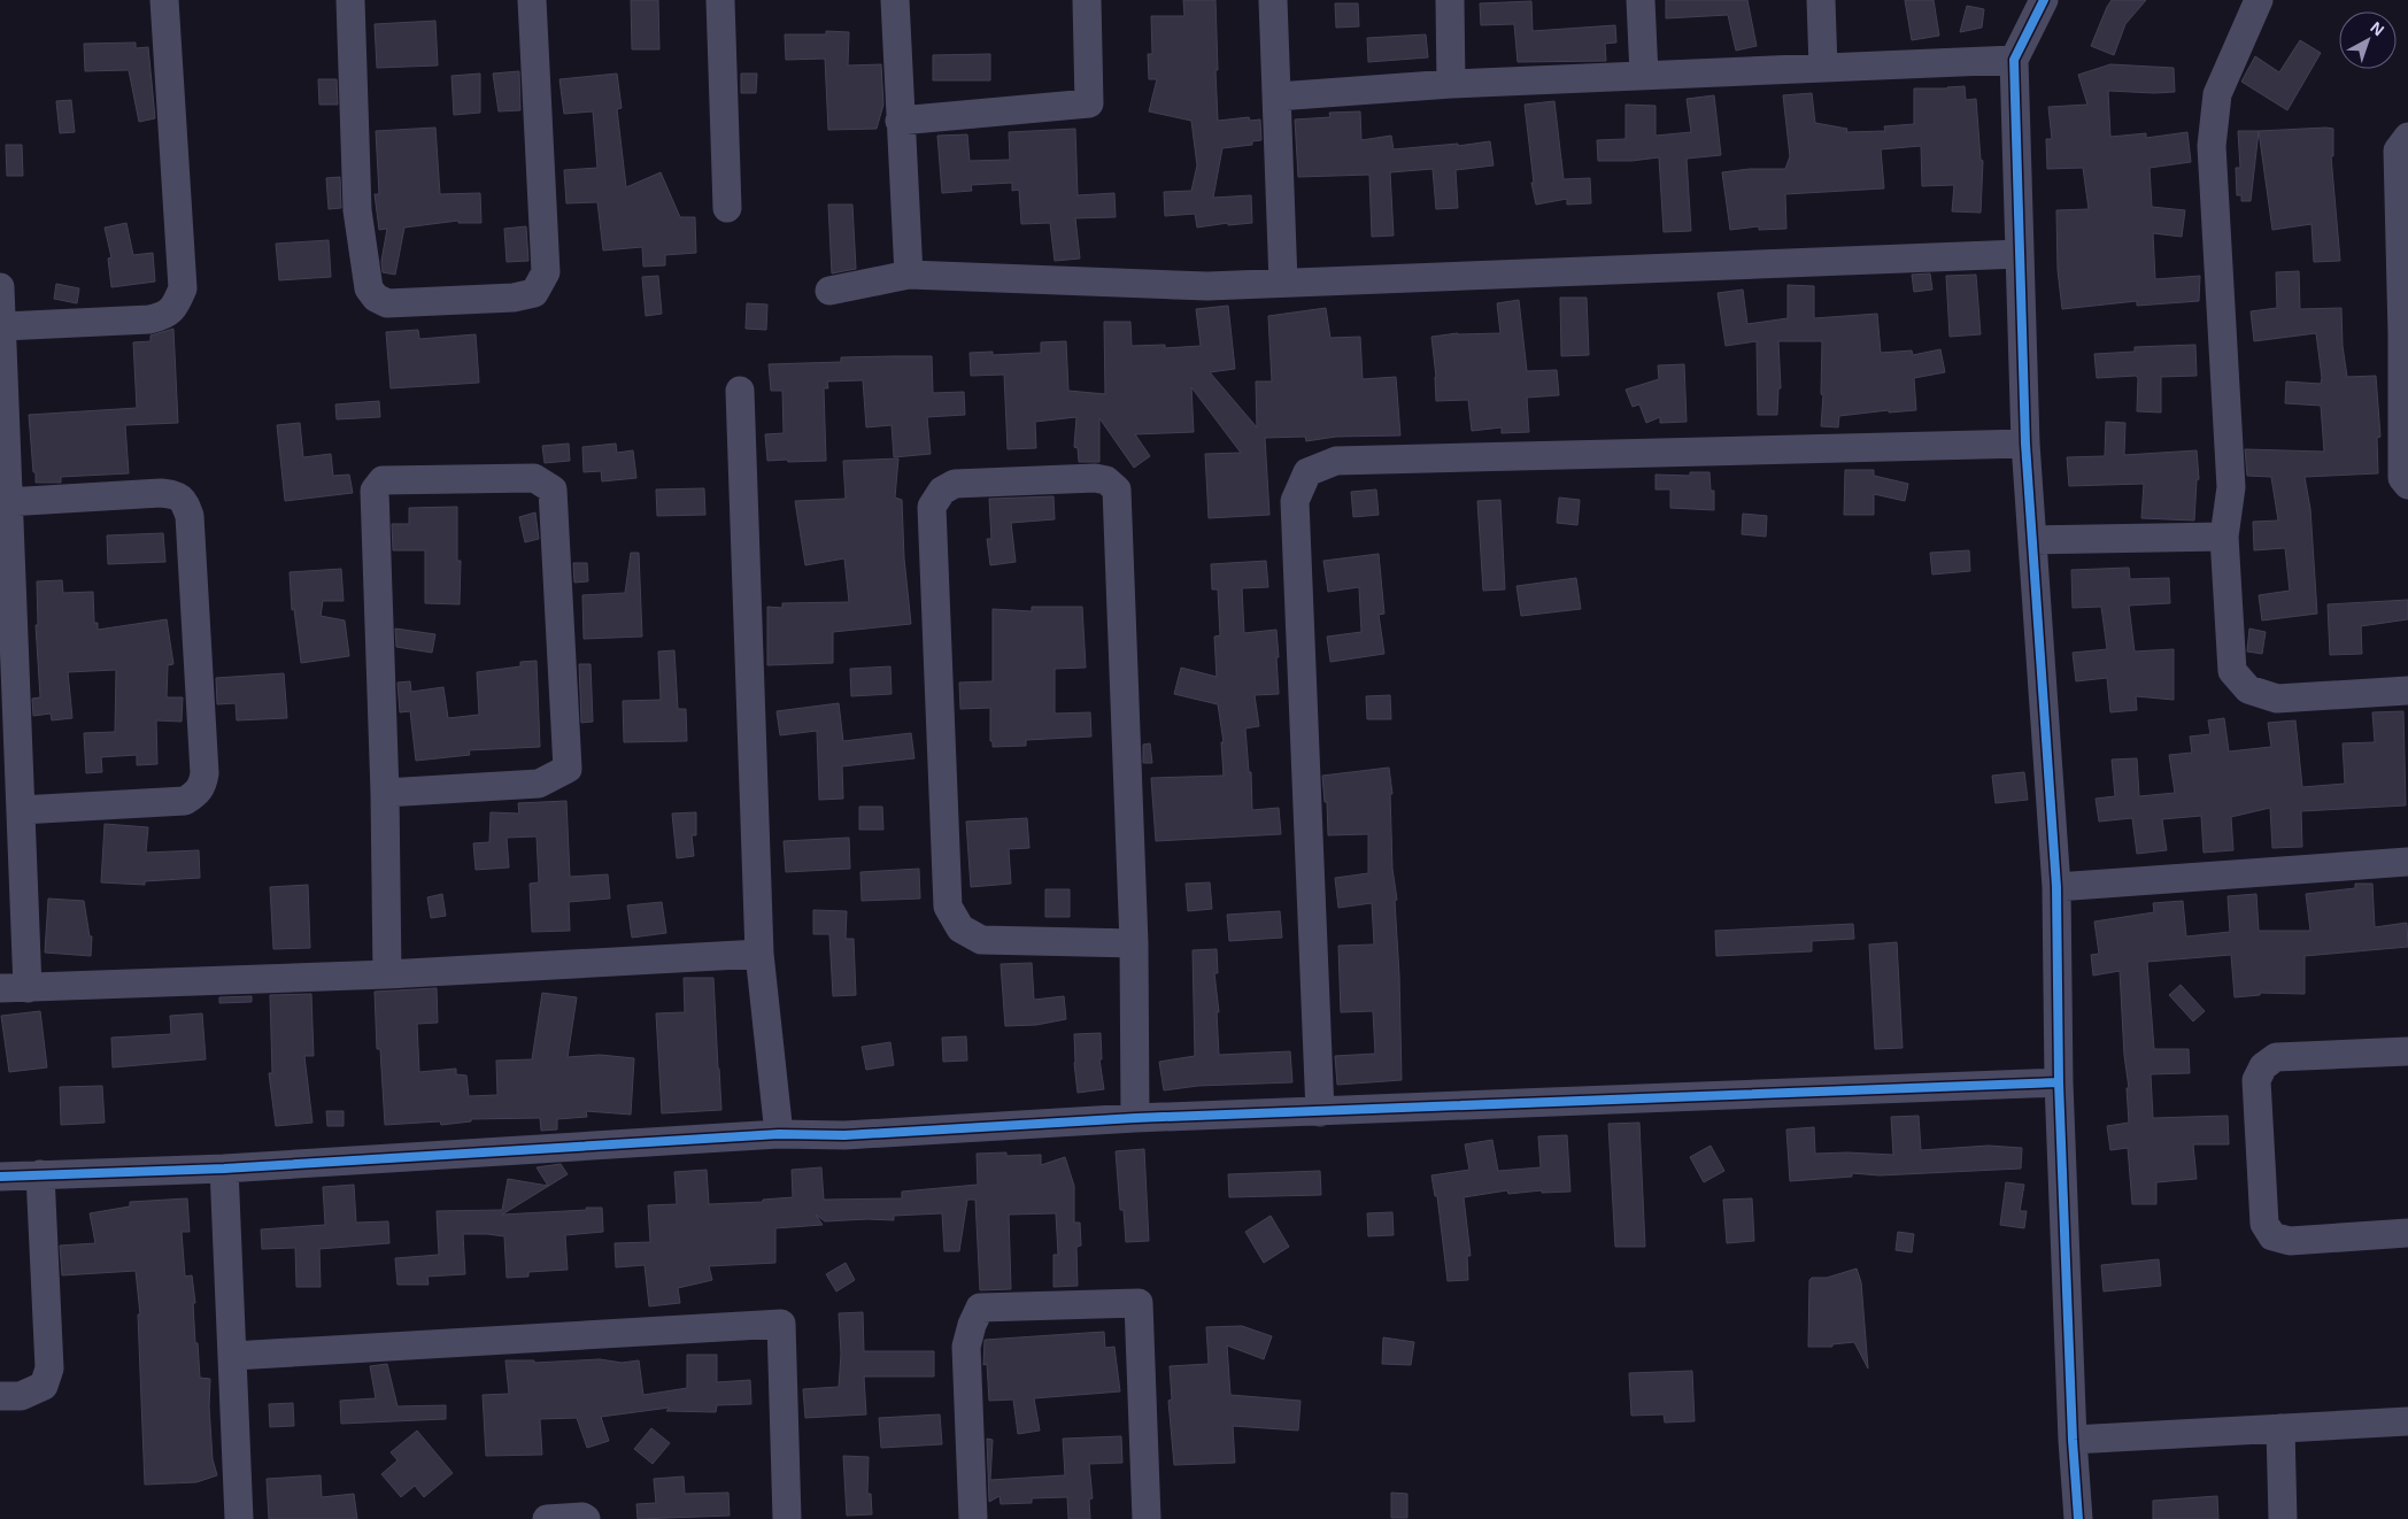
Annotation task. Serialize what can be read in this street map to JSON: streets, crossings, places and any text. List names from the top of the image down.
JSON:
{
  "north": "top right"
}
